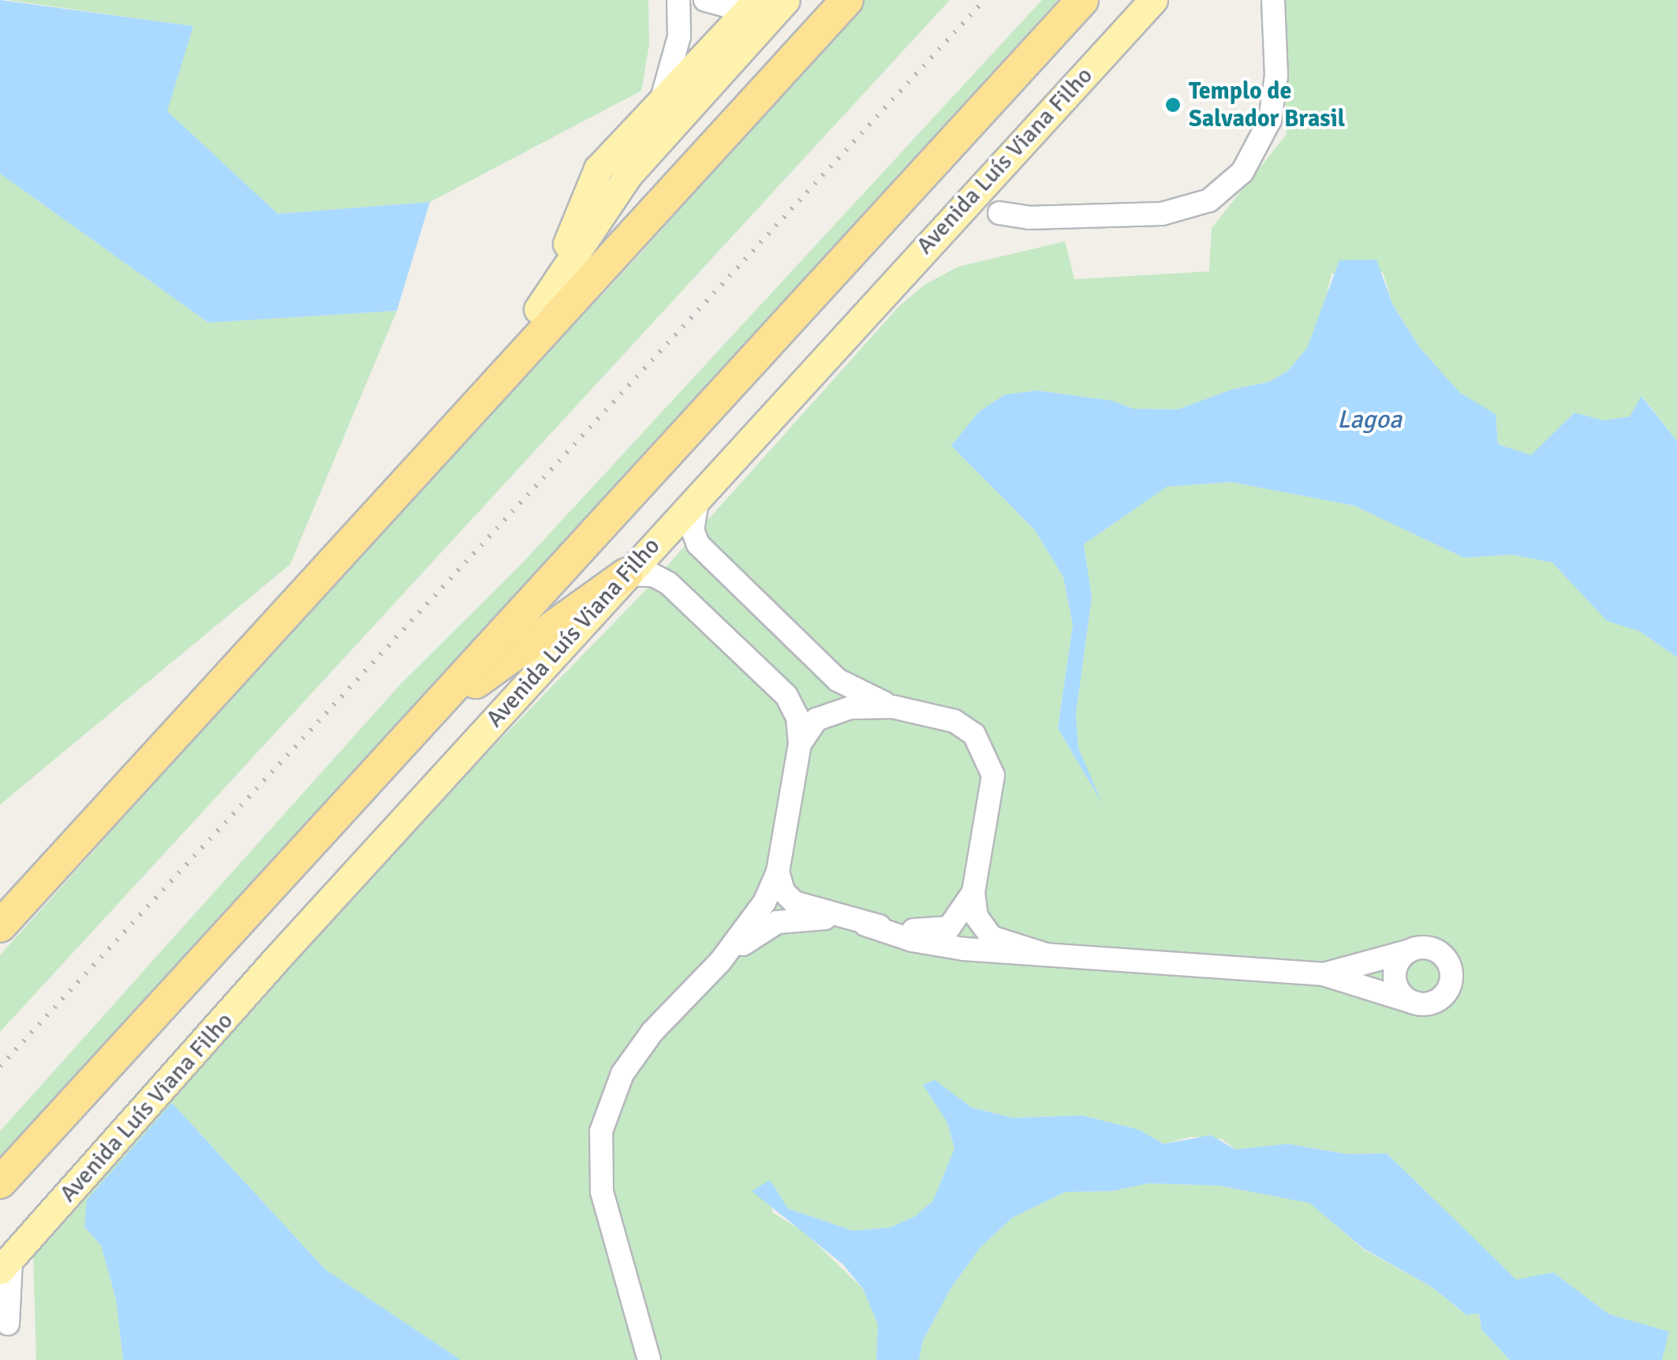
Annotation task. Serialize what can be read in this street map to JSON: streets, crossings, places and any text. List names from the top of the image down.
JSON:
{
  "streets": {
    "highway": ["Avenida Luís Viana Filho"]
  },
  "water": ["Lagoa"],
  "places": ["Templo de Salvador Brasil"]
}
